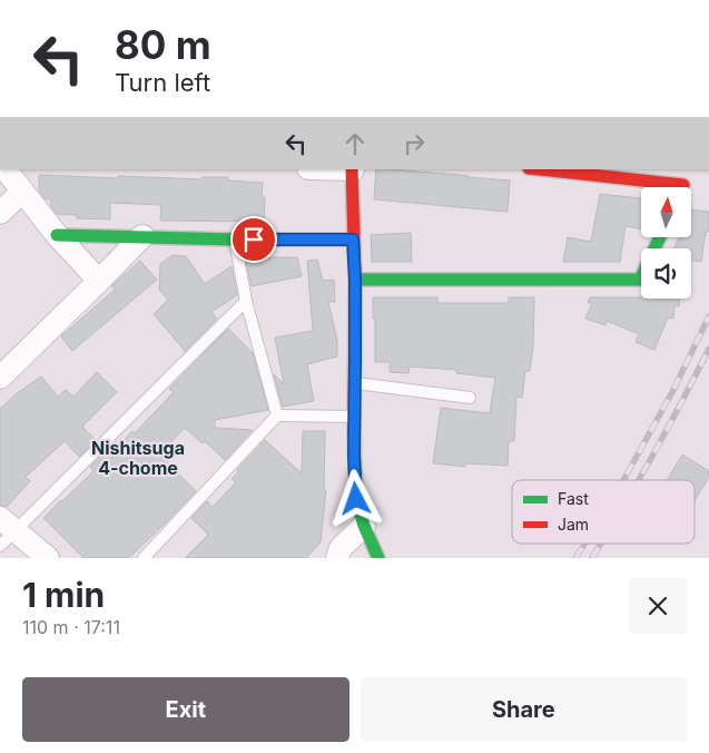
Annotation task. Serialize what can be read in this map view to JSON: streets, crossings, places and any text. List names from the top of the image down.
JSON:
{
  "districts": ["Nishitsuga 4-chome"],
  "legend": ["Fast", "Jam"],
  "north": "top",
  "page": {
    "turn": ["80 m", "Turn left"],
    "heading": ["1 min", "110 m · 17:11"],
    "buttons": ["Exit", "Share"]
  }
}
